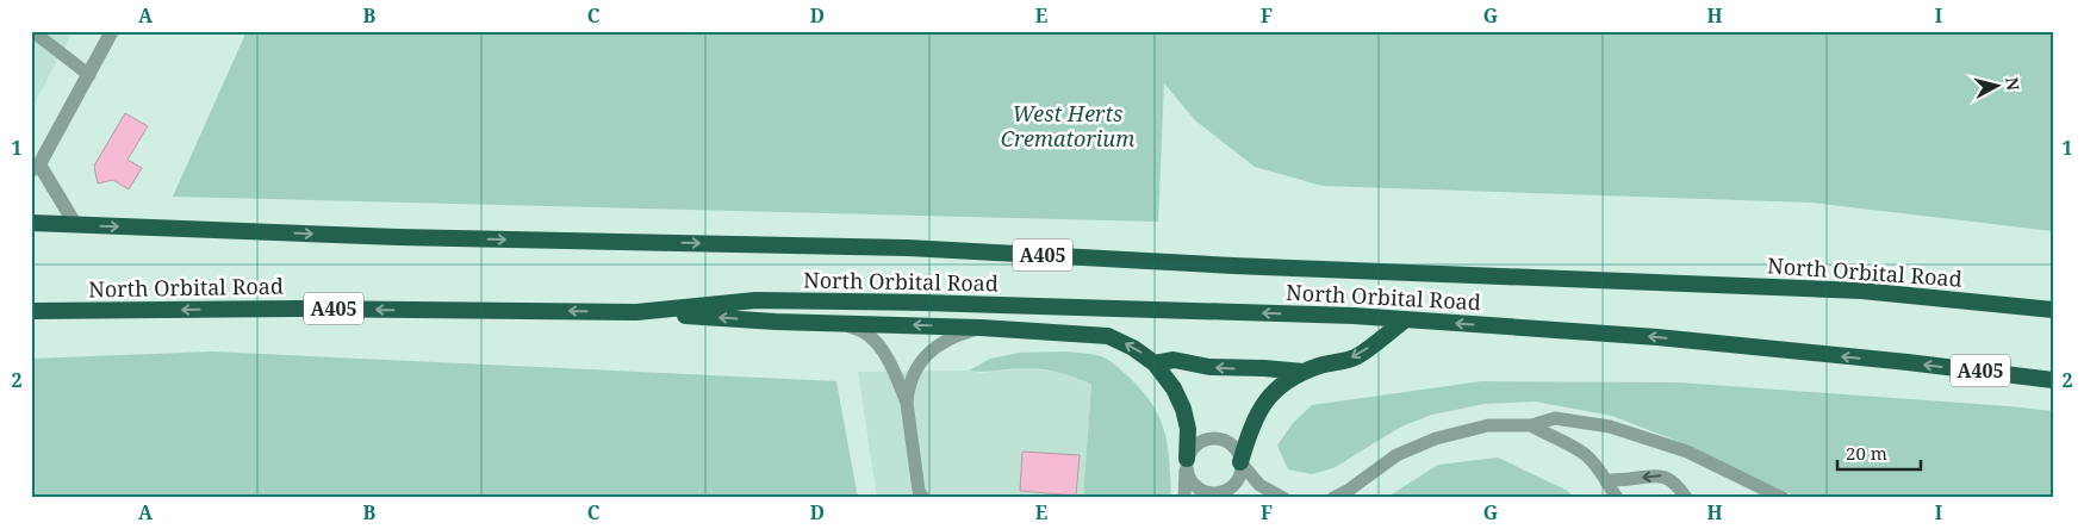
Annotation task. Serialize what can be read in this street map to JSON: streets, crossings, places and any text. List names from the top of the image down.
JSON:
{
  "streets": {
    "highway": ["A405", "North Orbital Road"]
  },
  "crossings": [
    ["A405", "North Orbital Road"]
  ],
  "parks": ["West Herts Crematorium"],
  "scale_bar": "20 m",
  "north": "right",
  "grid": {
    "columns": [
      "A",
      "B",
      "C",
      "D",
      "E",
      "F",
      "G",
      "H",
      "I"
    ],
    "rows": ["1", "2"]
  }
}
